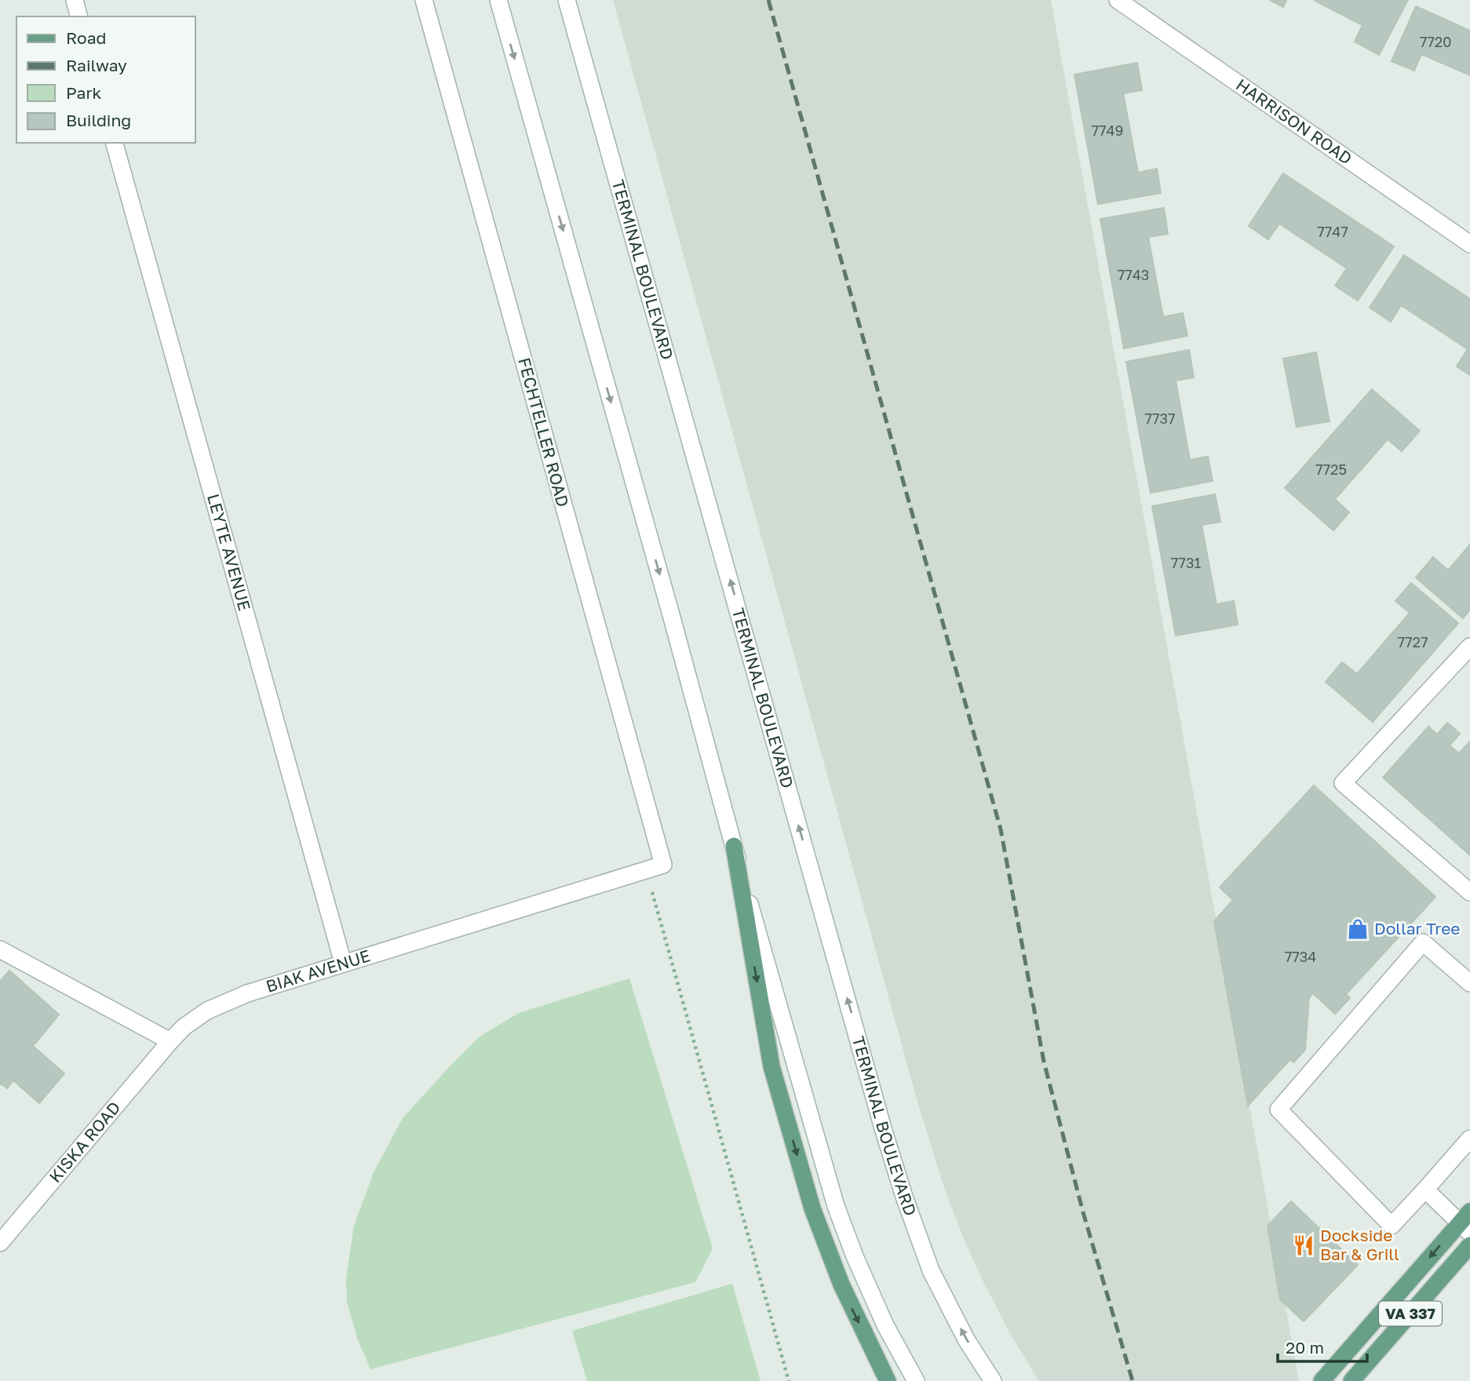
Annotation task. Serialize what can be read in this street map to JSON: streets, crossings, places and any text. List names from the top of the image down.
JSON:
{
  "streets": {
    "main road": ["VA 337"],
    "street": [
      "HARRISON ROAD",
      "TERMINAL BOULEVARD",
      "FECHTELLER ROAD",
      "LEYTE AVENUE",
      "BIAK AVENUE",
      "KISKA ROAD"
    ]
  },
  "crossings": [
    ["FECHTELLER ROAD", "BIAK AVENUE"],
    ["LEYTE AVENUE", "BIAK AVENUE"],
    ["BIAK AVENUE", "KISKA ROAD"]
  ],
  "places": {
    "shop": ["Dollar Tree"],
    "restaurant": ["Dockside Bar & Grill"]
  },
  "house_numbers": [
    "7720",
    "7749",
    "7747",
    "7743",
    "7737",
    "7725",
    "7731",
    "7727",
    "7734"
  ],
  "legend": [
    "Road",
    "Railway",
    "Park",
    "Building"
  ],
  "scale_bar": "20 m"
}
